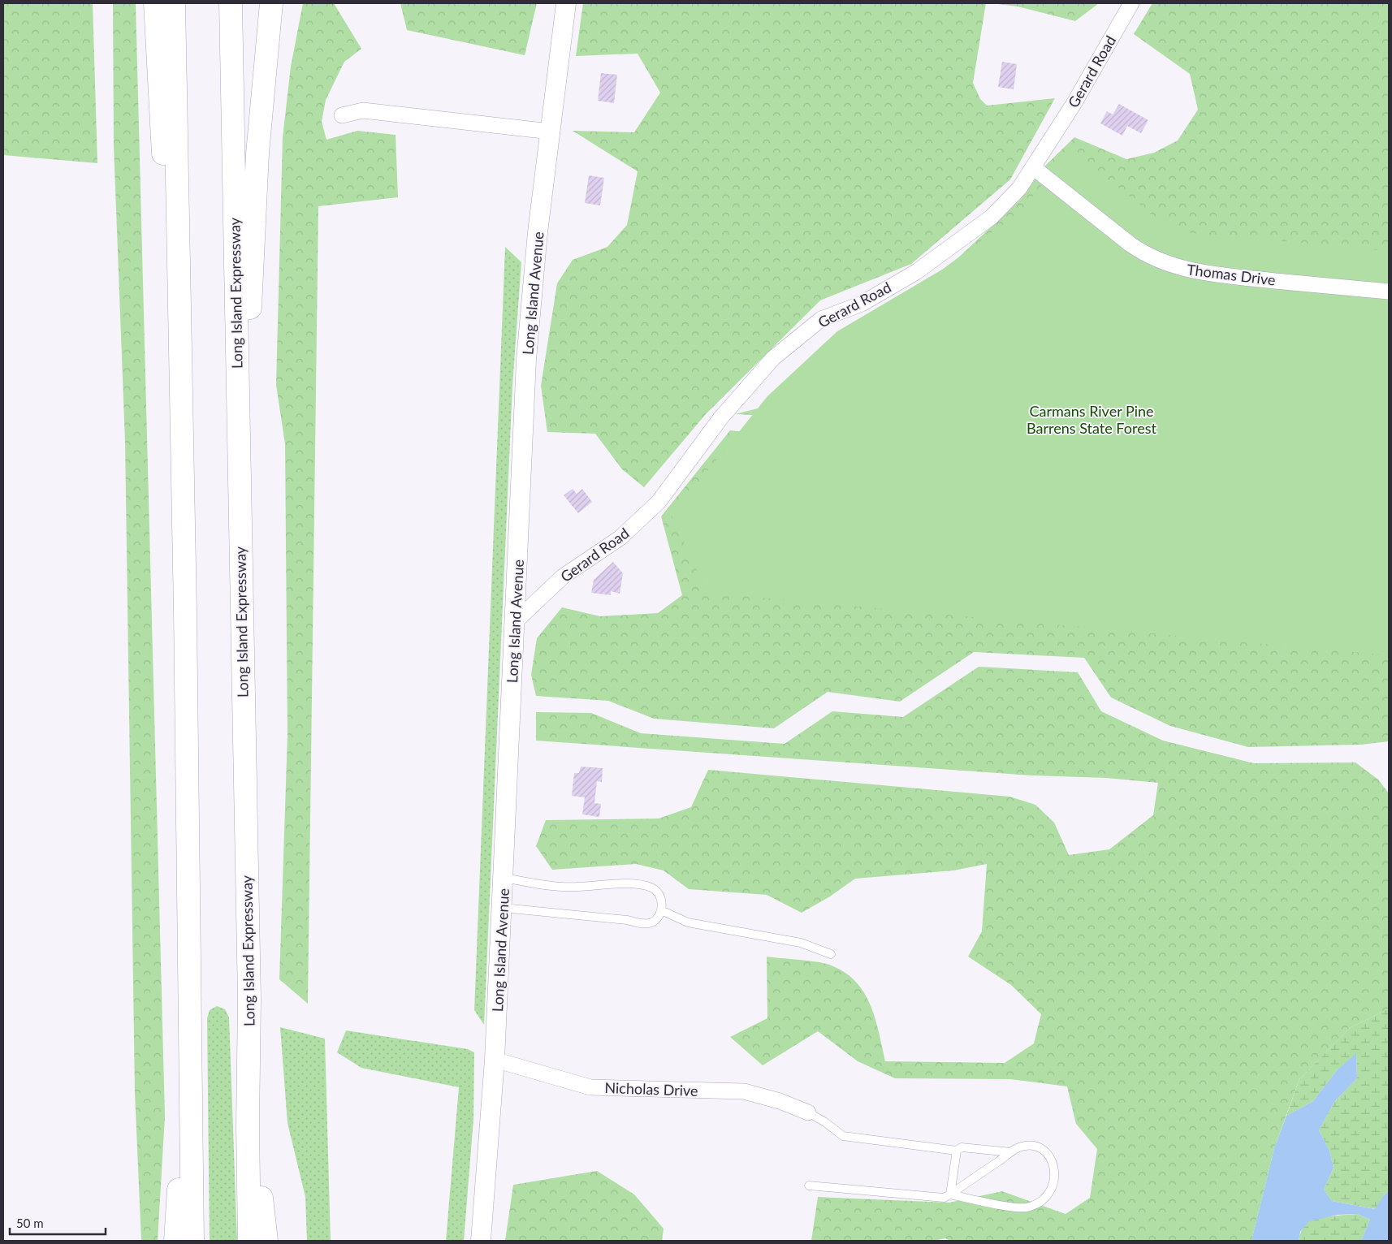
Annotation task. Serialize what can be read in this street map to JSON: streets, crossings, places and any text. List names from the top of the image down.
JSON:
{
  "streets": {
    "highway": ["Long Island Expressway"],
    "street": [
      "Gerard Road",
      "Thomas Drive",
      "Long Island Avenue",
      "Nicholas Drive"
    ]
  },
  "crossings": [
    ["Gerard Road", "Thomas Drive"],
    ["Gerard Road", "Long Island Avenue"],
    ["Long Island Avenue", "Nicholas Drive"]
  ],
  "parks": ["Carmans River Pine Barrens State Forest"],
  "scale_bar": "50 m"
}
